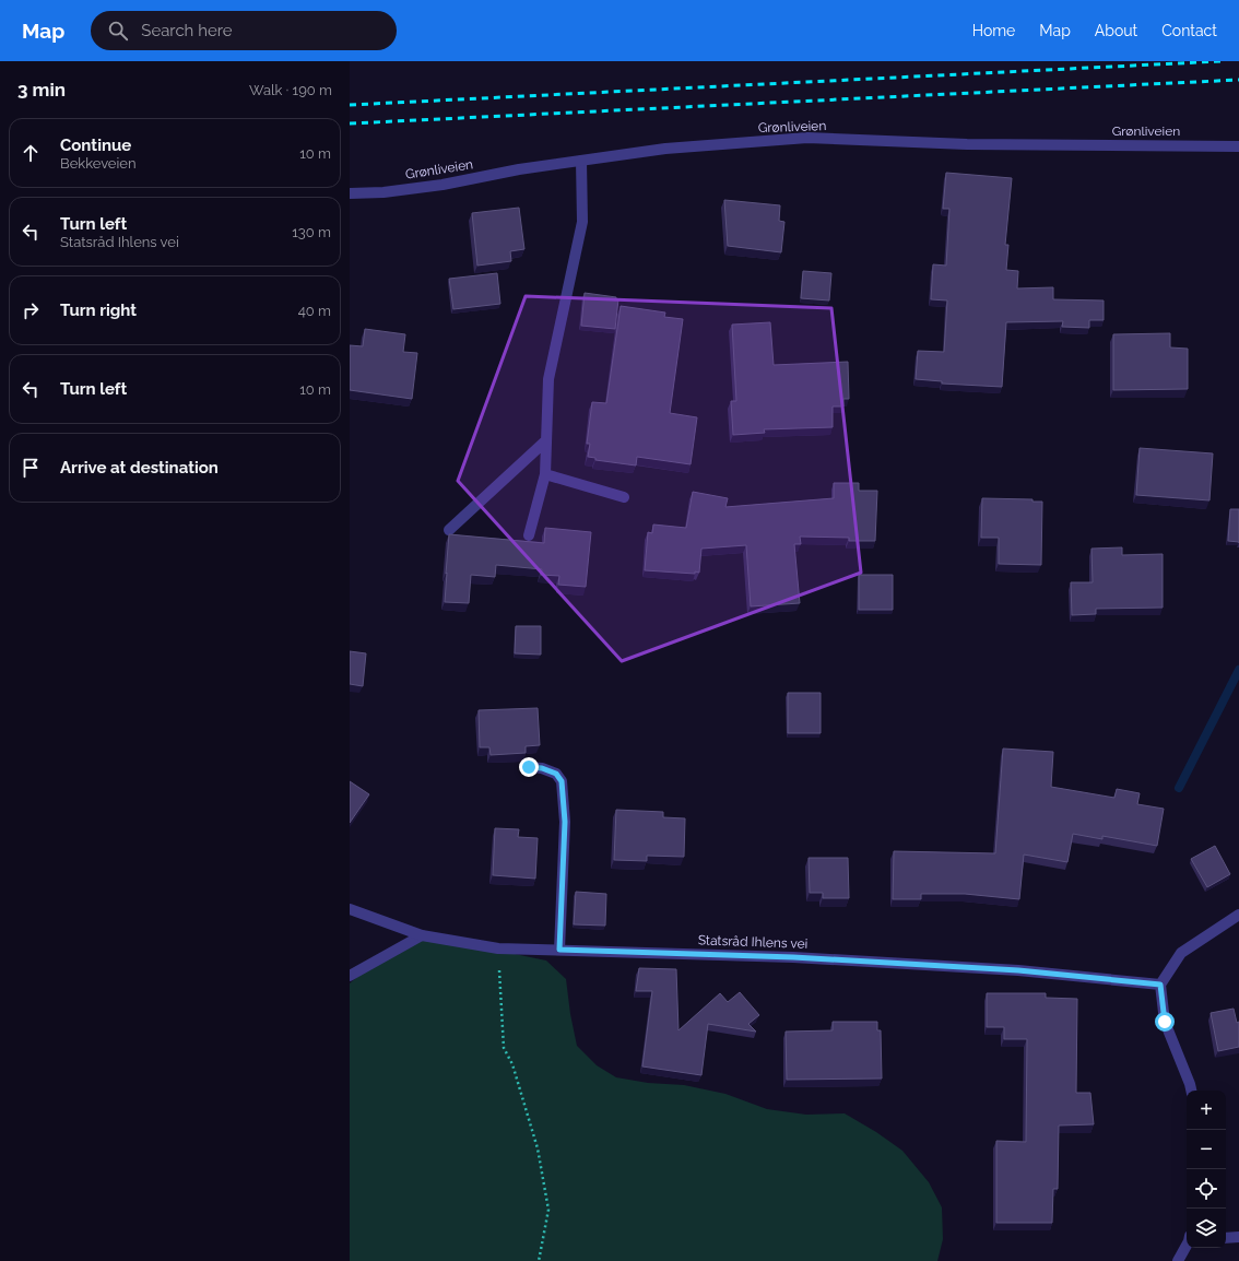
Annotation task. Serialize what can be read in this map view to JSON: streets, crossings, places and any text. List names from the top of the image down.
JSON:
{
  "streets": {
    "street": ["Grønliveien", "Statsråd Ihlens vei"]
  },
  "page": {
    "header": "Map",
    "search": "Search here",
    "nav": [
      "Home",
      "Map",
      "About",
      "Contact"
    ],
    "heading": ["3 min", "Walk · 190 m"],
    "list": [
      ["Continue", "Bekkeveien", "10 m"],
      ["Turn left", "Statsråd Ihlens vei", "130 m"],
      ["Turn right", "40 m"],
      ["Turn left", "10 m"],
      "Arrive at destination"
    ],
    "map_buttons": ["+", "−"]
  }
}
